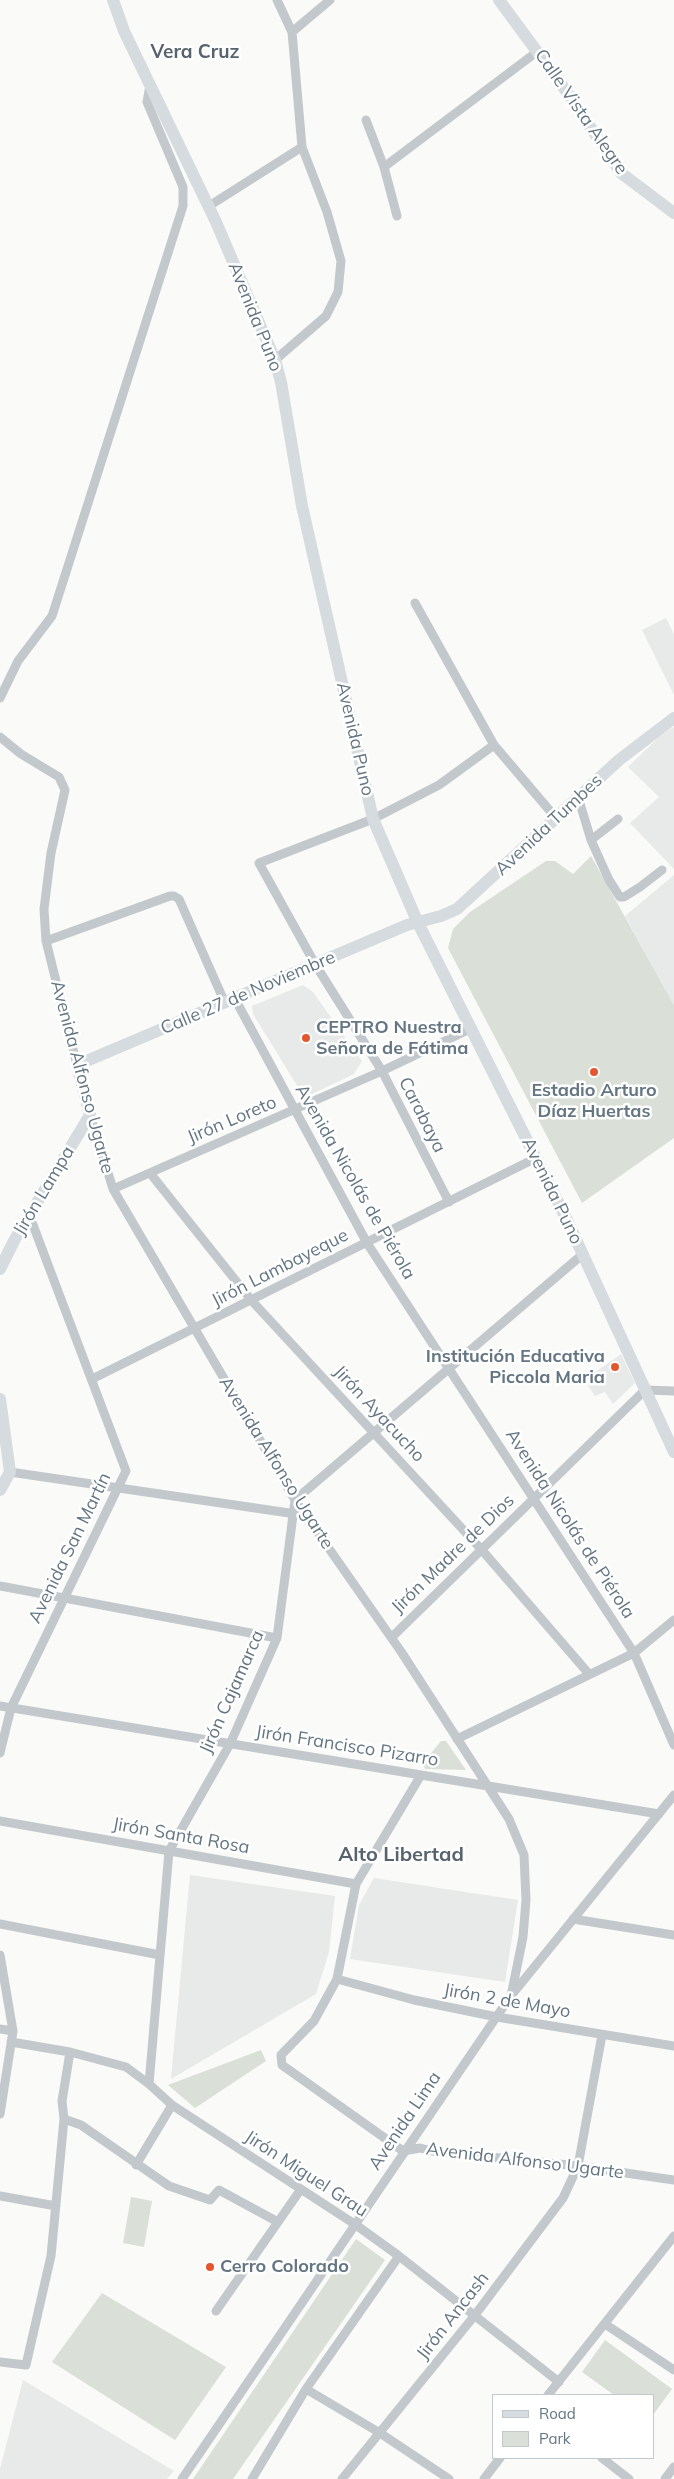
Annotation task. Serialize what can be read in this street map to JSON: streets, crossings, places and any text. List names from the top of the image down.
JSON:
{
  "streets": {
    "street": [
      "Calle Vista Alegre",
      "Avenida Puno",
      "Avenida Tumbes",
      "Calle 27 de Noviembre",
      "Avenida Alfonso Ugarte",
      "Carabaya",
      "Jirón Loreto",
      "Avenida Nicolás de Piérola",
      "Jirón Lampa",
      "Jirón Lambayeque",
      "Jirón Ayacucho",
      "Avenida San Martín",
      "Jirón Madre de Dios",
      "Jirón Cajamarca",
      "Jirón Francisco Pizarro",
      "Jirón Santa Rosa",
      "Jirón 2 de Mayo",
      "Avenida Lima",
      "Jirón Miguel Grau",
      "Jirón Ancash"
    ]
  },
  "crossings": [
    ["Avenida Puno", "Avenida Tumbes"],
    ["Avenida Puno", "Calle 27 de Noviembre"],
    ["Avenida Puno", "Carabaya"],
    ["Avenida Puno", "Jirón Loreto"],
    ["Avenida Puno", "Jirón Lambayeque"],
    ["Avenida Puno", "Jirón Madre de Dios"],
    ["Avenida Tumbes", "Calle 27 de Noviembre"],
    ["Calle 27 de Noviembre", "Avenida Alfonso Ugarte"],
    ["Calle 27 de Noviembre", "Carabaya"],
    ["Calle 27 de Noviembre", "Avenida Nicolás de Piérola"],
    ["Avenida Alfonso Ugarte", "Jirón Loreto"],
    ["Avenida Alfonso Ugarte", "Avenida Nicolás de Piérola"],
    ["Avenida Alfonso Ugarte", "Jirón Lampa"],
    ["Avenida Alfonso Ugarte", "Jirón Lambayeque"],
    ["Avenida Alfonso Ugarte", "Jirón Madre de Dios"],
    ["Avenida Alfonso Ugarte", "Jirón Cajamarca"],
    ["Avenida Alfonso Ugarte", "Jirón Francisco Pizarro"],
    ["Avenida Alfonso Ugarte", "Jirón Santa Rosa"],
    ["Avenida Alfonso Ugarte", "Jirón 2 de Mayo"],
    ["Avenida Alfonso Ugarte", "Avenida Lima"],
    ["Avenida Alfonso Ugarte", "Jirón Ancash"],
    ["Carabaya", "Jirón Loreto"],
    ["Carabaya", "Jirón Lambayeque"],
    ["Jirón Loreto", "Avenida Nicolás de Piérola"],
    ["Jirón Loreto", "Jirón Ayacucho"],
    ["Avenida Nicolás de Piérola", "Jirón Lambayeque"],
    ["Avenida Nicolás de Piérola", "Jirón Madre de Dios"],
    ["Jirón Lampa", "Avenida San Martín"],
    ["Jirón Lambayeque", "Jirón Ayacucho"],
    ["Jirón Lambayeque", "Avenida San Martín"],
    ["Jirón Ayacucho", "Jirón Madre de Dios"],
    ["Avenida San Martín", "Jirón Francisco Pizarro"],
    ["Jirón Cajamarca", "Jirón Francisco Pizarro"],
    ["Jirón Cajamarca", "Jirón Santa Rosa"],
    ["Jirón Cajamarca", "Jirón Miguel Grau"],
    ["Jirón Francisco Pizarro", "Avenida Lima"],
    ["Jirón 2 de Mayo", "Avenida Lima"],
    ["Jirón 2 de Mayo", "Jirón Ancash"],
    ["Avenida Lima", "Jirón Miguel Grau"],
    ["Jirón Miguel Grau", "Jirón Ancash"]
  ],
  "districts": ["Vera Cruz", "Alto Libertad"],
  "places": [
    "CEPTRO Nuestra Señora de Fátima",
    "Estadio Arturo Díaz Huertas",
    "Institución Educativa Piccola Maria",
    "Cerro Colorado"
  ],
  "legend": ["Road", "Park"]
}
